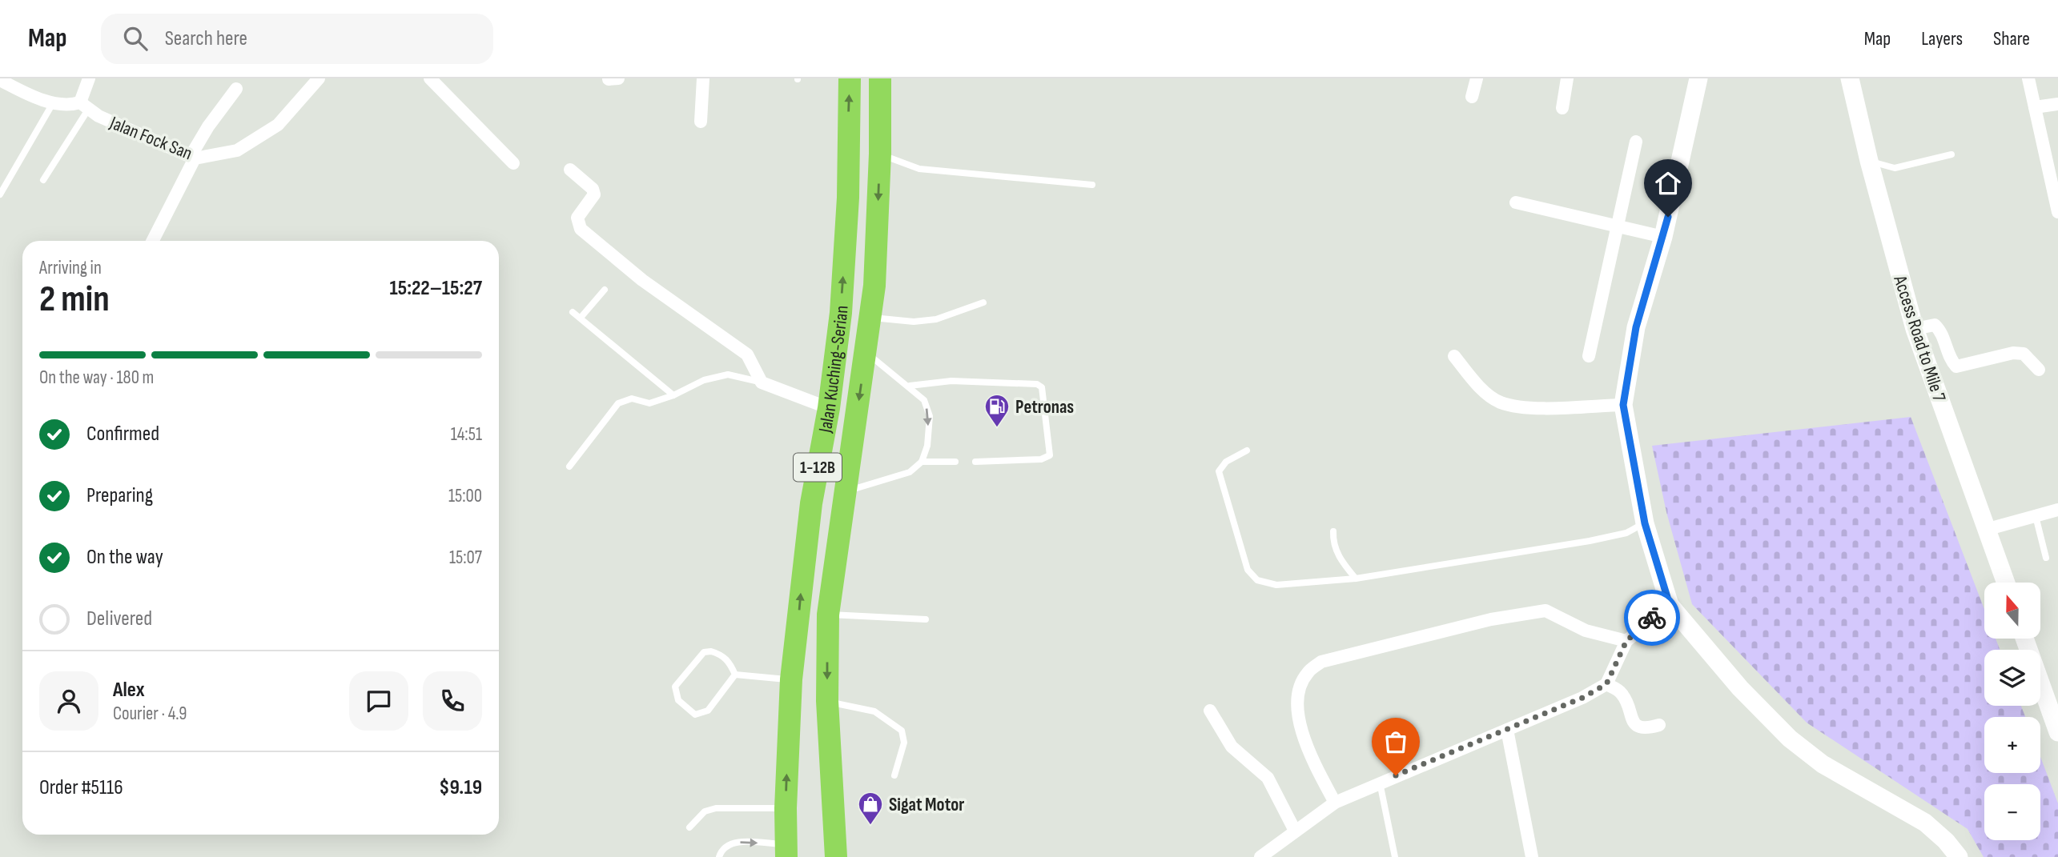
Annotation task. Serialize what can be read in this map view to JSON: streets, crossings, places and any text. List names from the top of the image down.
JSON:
{
  "streets": {
    "highway": ["Jalan Kuching-Serian", "1-12B"],
    "street": ["Jalan Fock San", "Access Road to Mile 7"]
  },
  "places": {
    "fuel station": ["Petronas"],
    "shop": ["Sigat Motor"]
  },
  "north": "top",
  "page": {
    "header": "Map",
    "search": "Search here",
    "nav": ["Map", "Layers", "Share"],
    "heading": ["2 min", "Arriving in", "15:22–15:27"],
    "panel": [
      "Alex",
      "Courier · 4.9",
      "Order #5116",
      "$9.19"
    ],
    "bar": "On the way · 180 m",
    "list": [
      ["Confirmed", "14:51"],
      ["Preparing", "15:00"],
      ["On the way", "15:07"],
      "Delivered"
    ],
    "map_buttons": ["+", "−"]
  }
}
